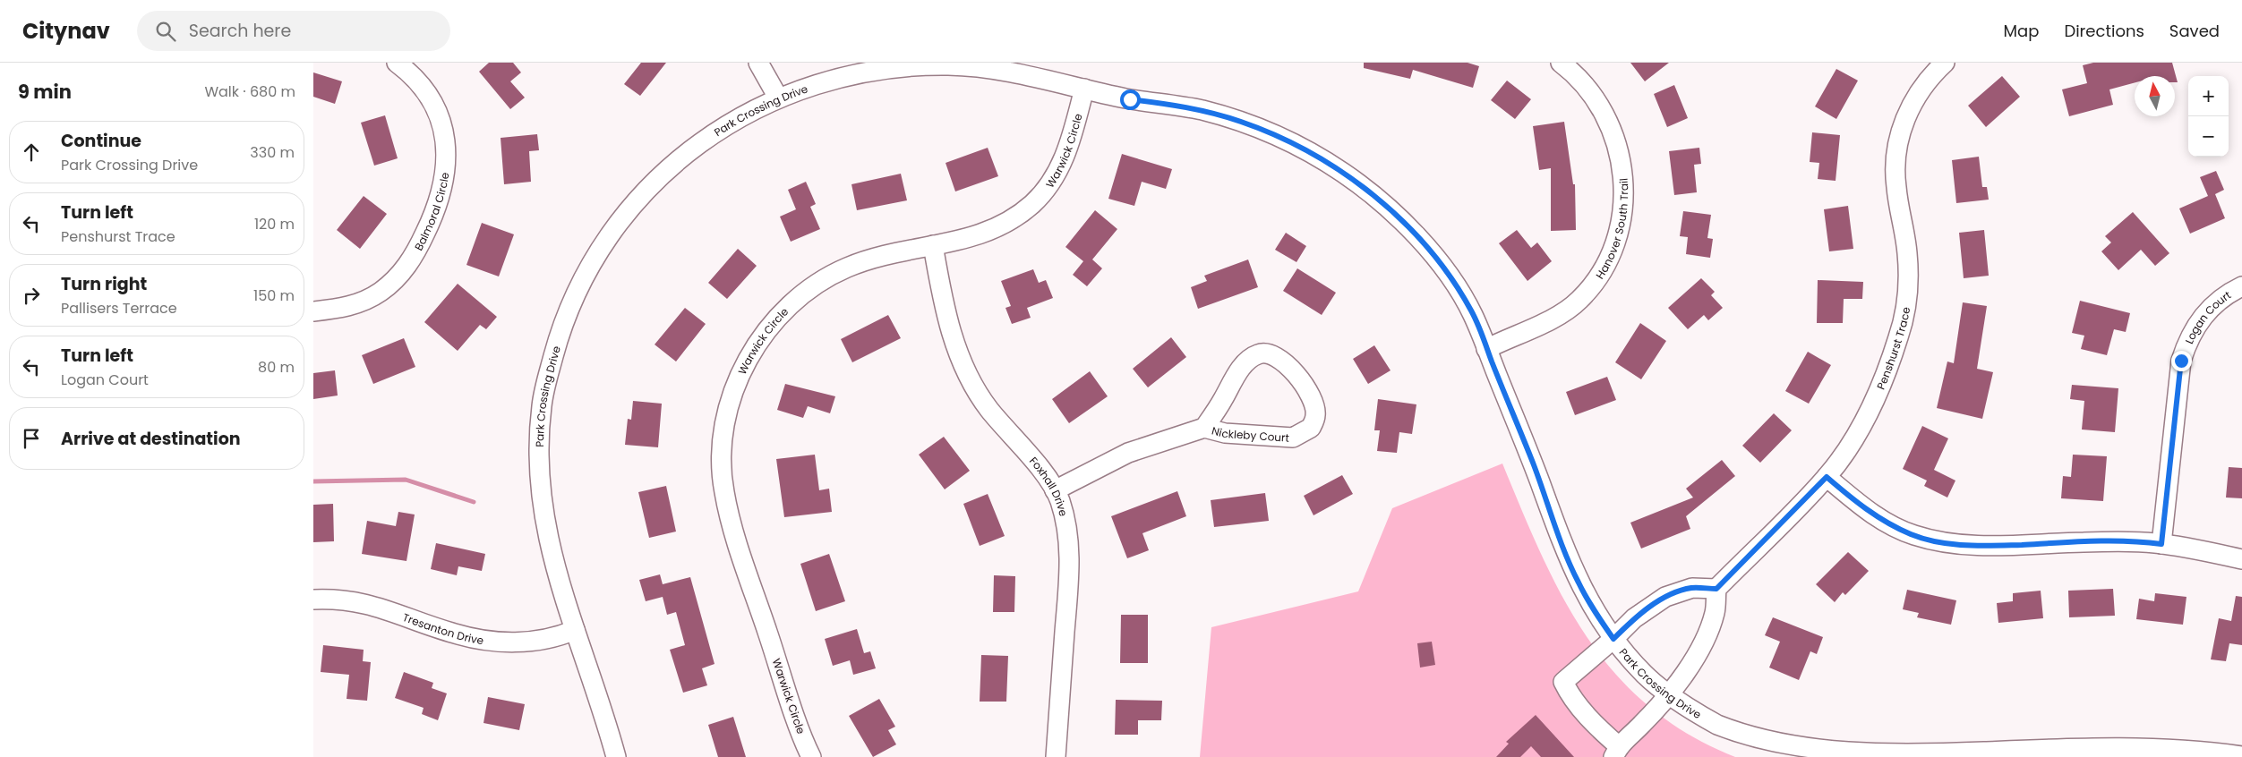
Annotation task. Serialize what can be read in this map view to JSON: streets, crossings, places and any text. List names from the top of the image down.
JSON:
{
  "streets": {
    "street": [
      "Park Crossing Drive",
      "Warwick Circle",
      "Balmoral Circle",
      "Hanover South Trail",
      "Logan Court",
      "Penshurst Trace",
      "Nickleby Court",
      "Foxhall Drive",
      "Tresanton Drive"
    ]
  },
  "crossings": [
    ["Park Crossing Drive", "Warwick Circle"],
    ["Park Crossing Drive", "Hanover South Trail"],
    ["Park Crossing Drive", "Tresanton Drive"],
    ["Warwick Circle", "Foxhall Drive"],
    ["Nickleby Court", "Foxhall Drive"]
  ],
  "north": "top",
  "page": {
    "header": "Citynav",
    "search": "Search here",
    "nav": ["Map", "Directions", "Saved"],
    "heading": ["9 min", "Walk · 680 m"],
    "map_buttons": ["+", "−"],
    "list": [
      ["Continue", "Park Crossing Drive", "330 m"],
      ["Turn left", "Penshurst Trace", "120 m"],
      ["Turn right", "Pallisers Terrace", "150 m"],
      ["Turn left", "Logan Court", "80 m"],
      "Arrive at destination"
    ]
  }
}
